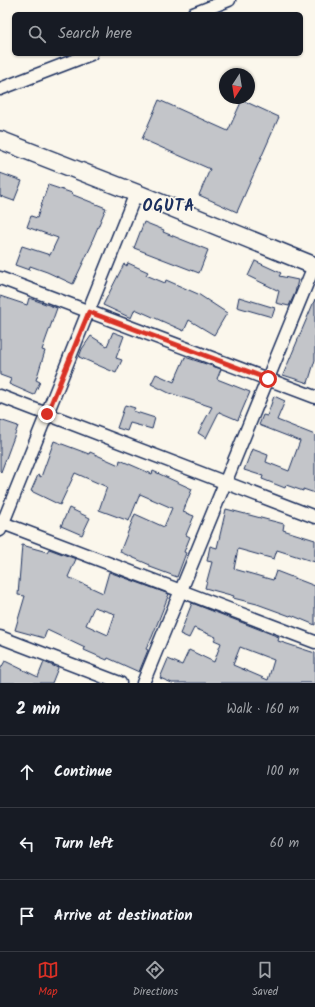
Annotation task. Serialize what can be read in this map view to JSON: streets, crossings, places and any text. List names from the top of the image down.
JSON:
{
  "districts": ["OGUTA"],
  "north": "bottom",
  "page": {
    "search": "Search here",
    "heading": ["2 min", "Walk · 160 m"],
    "list": [
      ["Continue", "100 m"],
      ["Turn left", "60 m"],
      "Arrive at destination"
    ],
    "nav": ["Map", "Directions", "Saved"]
  }
}
